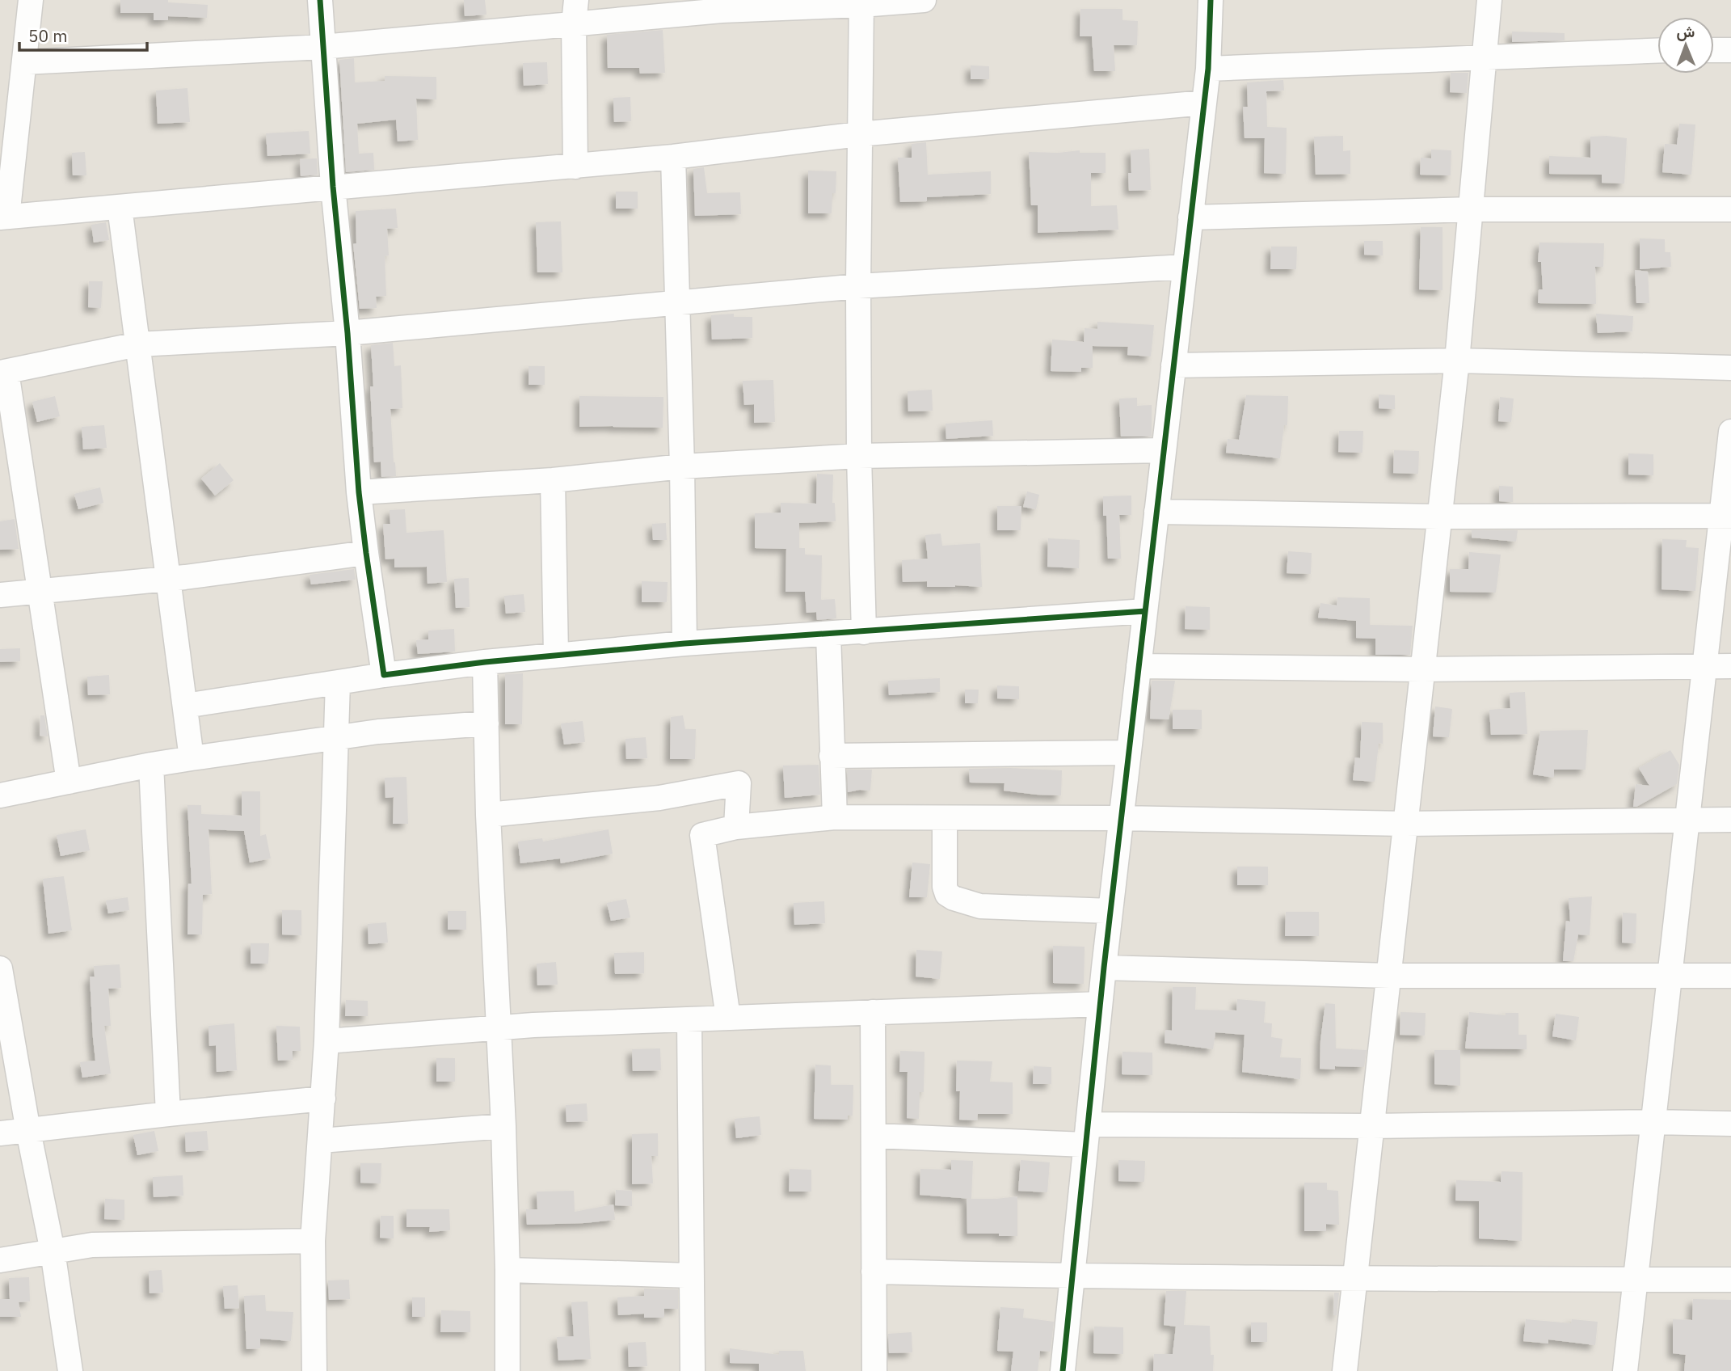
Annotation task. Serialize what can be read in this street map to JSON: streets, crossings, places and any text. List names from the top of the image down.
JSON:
{
  "scale_bar": "50 m",
  "north": "top"
}
